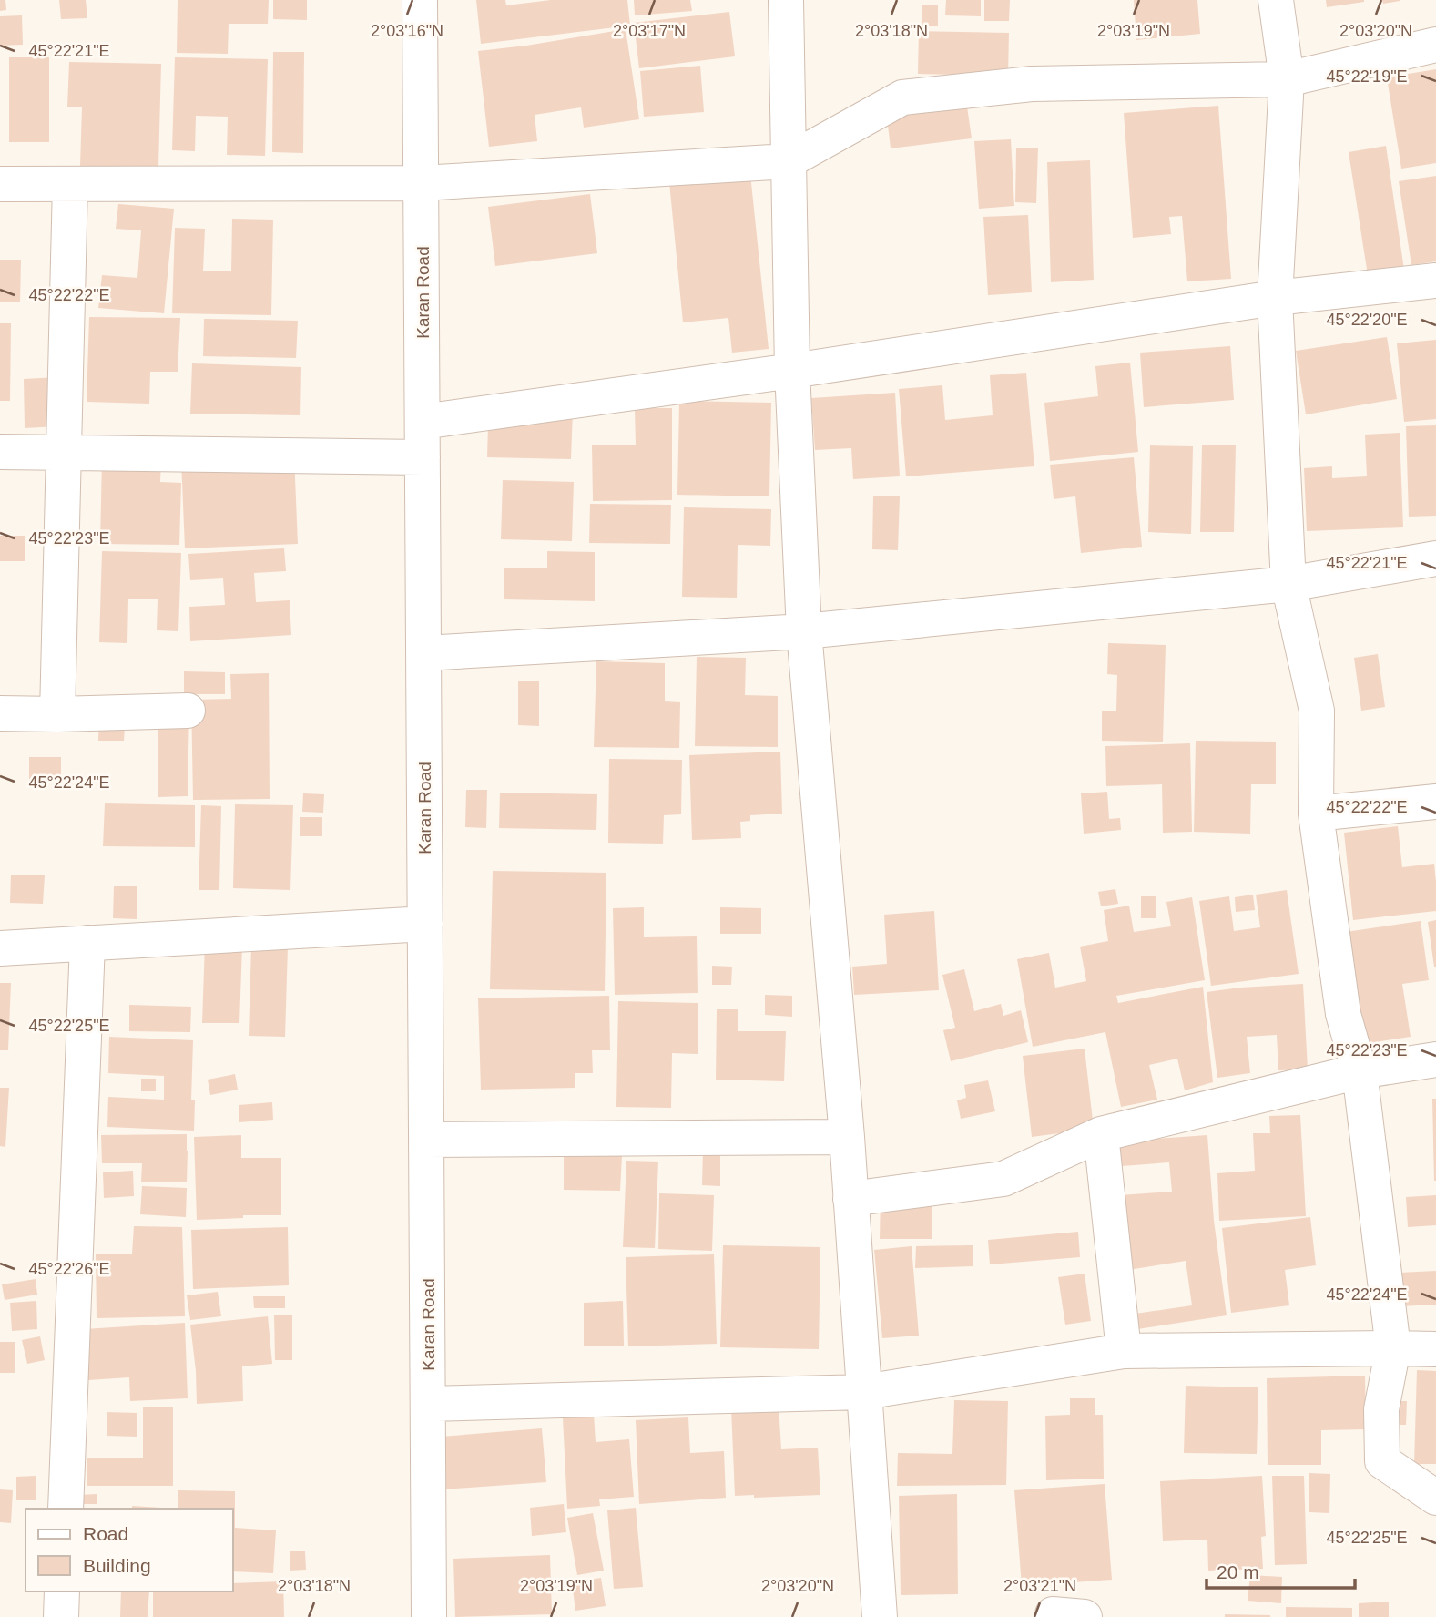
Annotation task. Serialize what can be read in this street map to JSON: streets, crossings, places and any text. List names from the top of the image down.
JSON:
{
  "streets": {
    "street": ["Karan Road"]
  },
  "legend": ["Road", "Building"],
  "scale_bar": "20 m",
  "coordinates": [
    "2°03'17\"N",
    "2°03'18\"N",
    "2°03'20\"N",
    "2°03'16\"N",
    "2°03'19\"N",
    "45°22'21\"E",
    "45°22'19\"E",
    "45°22'22\"E",
    "45°22'20\"E",
    "45°22'23\"E",
    "45°22'24\"E",
    "45°22'25\"E",
    "45°22'26\"E",
    "2°03'21\"N"
  ]
}
